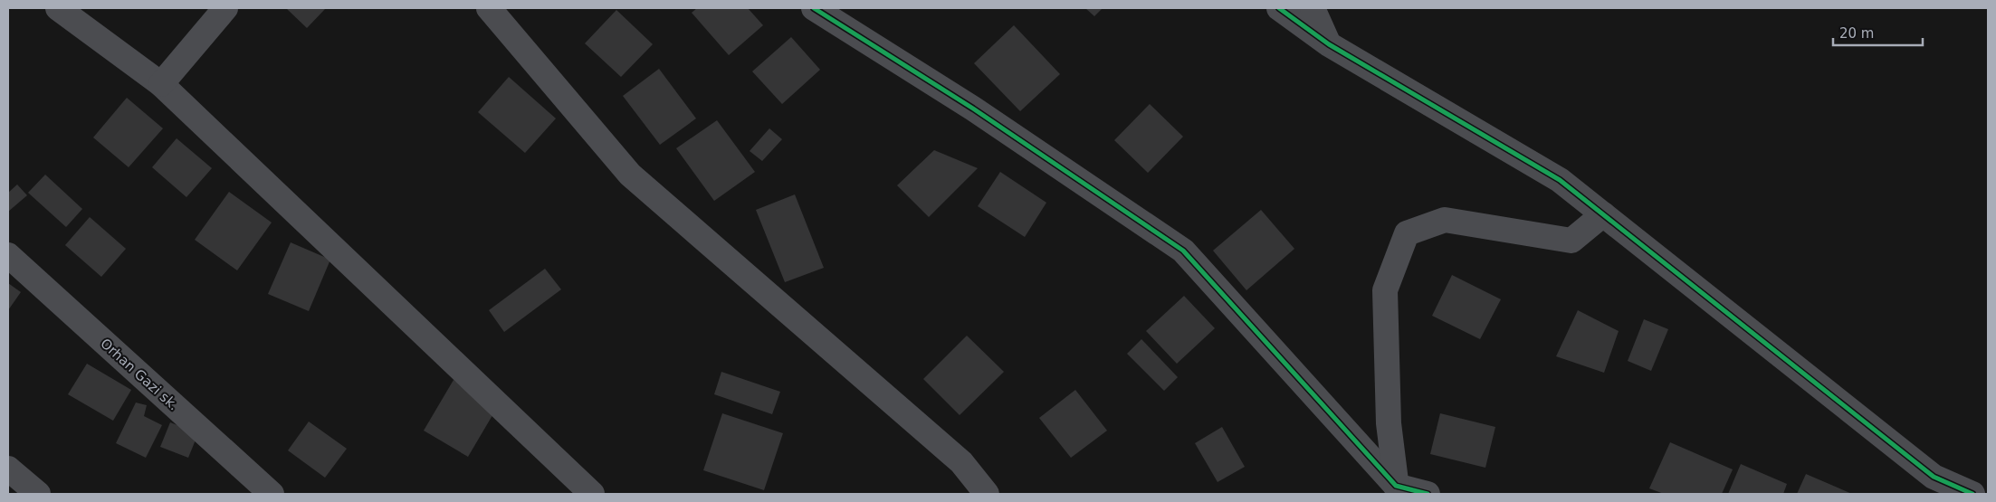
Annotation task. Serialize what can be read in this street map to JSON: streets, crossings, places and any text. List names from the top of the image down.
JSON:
{
  "streets": {
    "street": ["Orhan Gazi sk."]
  },
  "scale_bar": "20 m"
}
